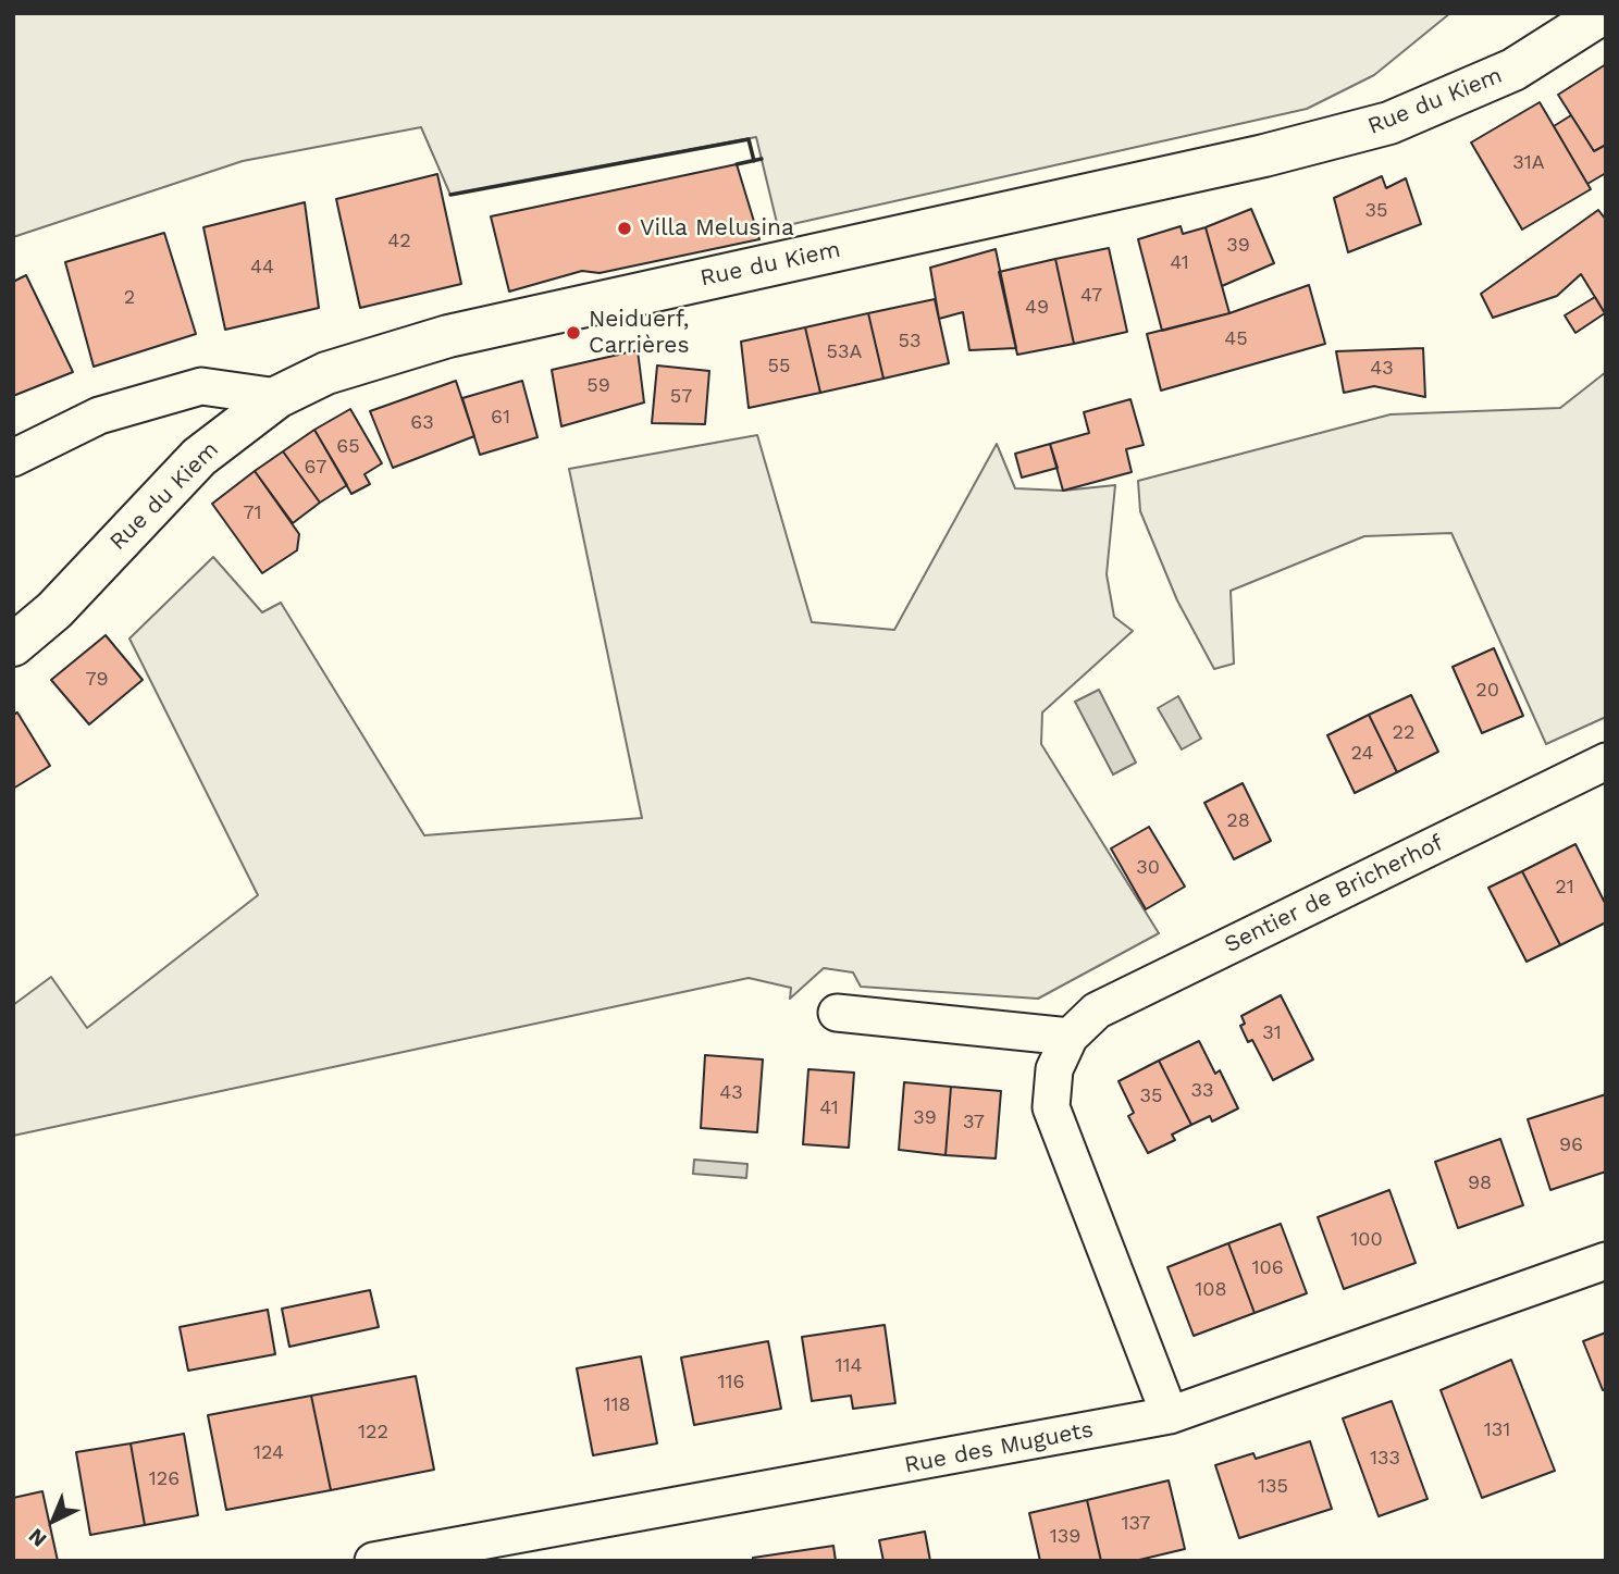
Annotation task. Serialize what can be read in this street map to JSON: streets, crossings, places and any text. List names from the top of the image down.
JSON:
{
  "streets": {
    "main road": ["Rue du Kiem"],
    "street": ["Sentier de Bricherhof", "Rue des Muguets"]
  },
  "crossings": [
    ["Sentier de Bricherhof", "Rue des Muguets"]
  ],
  "places": ["Villa Melusina", "Neiduerf, Carrières"],
  "house_numbers": [
    "31A",
    "35",
    "42",
    "39",
    "41",
    "44",
    "47",
    "2",
    "49",
    "45",
    "53",
    "53A",
    "55",
    "43",
    "59",
    "57",
    "61",
    "63",
    "65",
    "67",
    "71",
    "79",
    "20",
    "22",
    "24",
    "28",
    "30",
    "21",
    "31",
    "33",
    "43",
    "35",
    "41",
    "39",
    "37",
    "96",
    "98",
    "100",
    "106",
    "108",
    "114",
    "116",
    "118",
    "131",
    "122",
    "124",
    "133",
    "126",
    "135",
    "137",
    "139"
  ],
  "north": "bottom left"
}
